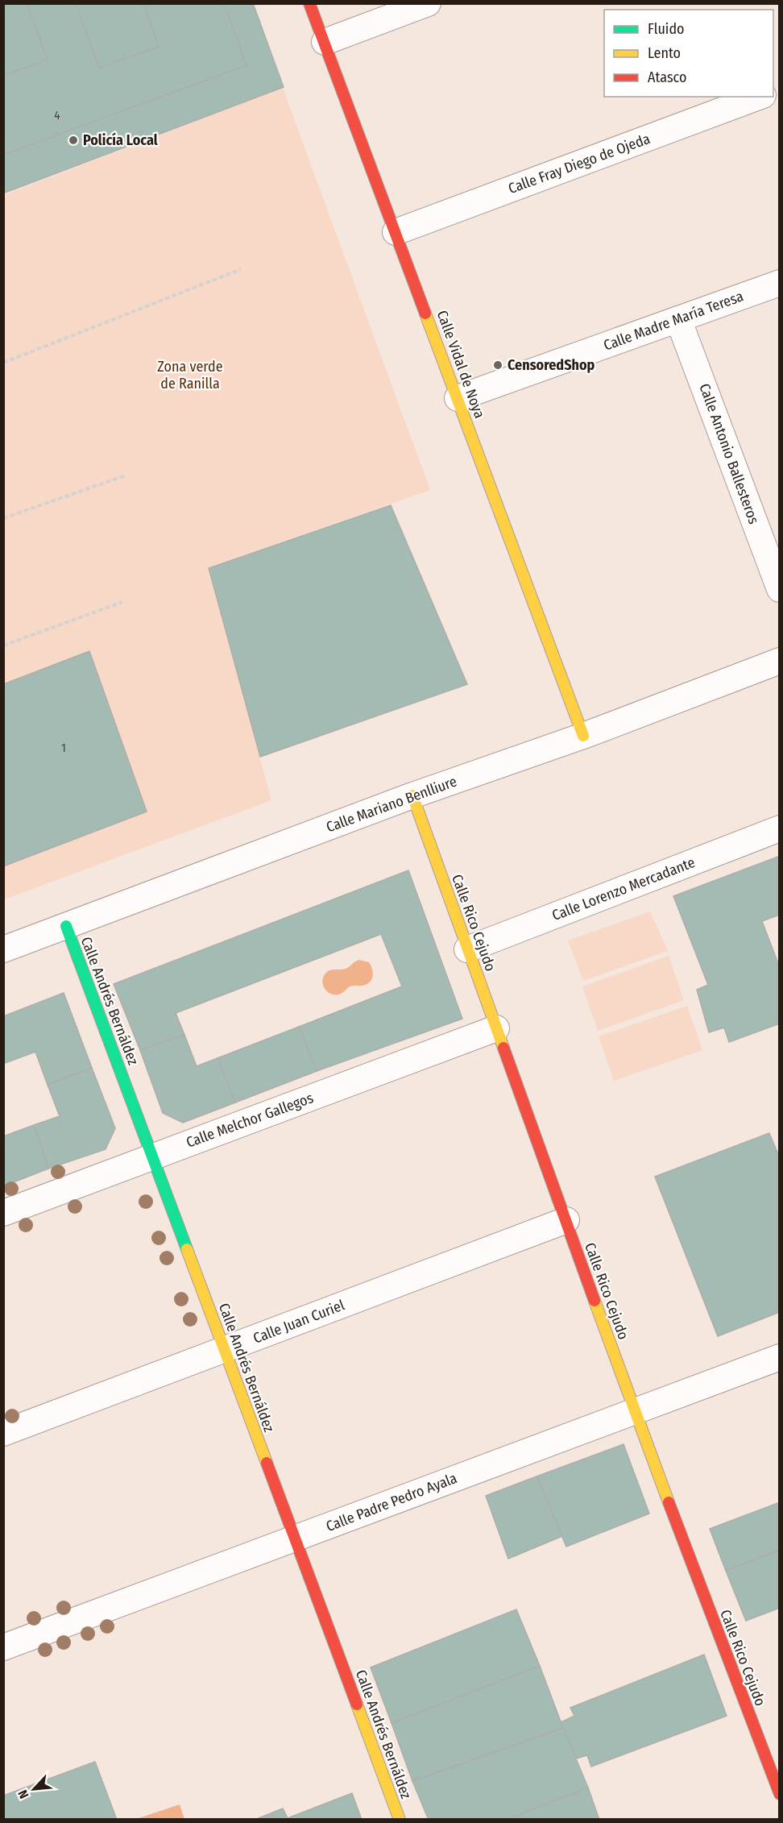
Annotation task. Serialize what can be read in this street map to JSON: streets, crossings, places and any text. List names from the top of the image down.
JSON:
{
  "streets": {
    "street": [
      "Calle Fray Diego de Ojeda",
      "Calle Madre María Teresa",
      "Calle Vidal de Noya",
      "Calle Antonio Ballesteros",
      "Calle Mariano Benlliure",
      "Calle Lorenzo Mercadante",
      "Calle Rico Cejudo",
      "Calle Andrés Bernáldez",
      "Calle Melchor Gallegos",
      "Calle Juan Curiel",
      "Calle Padre Pedro Ayala"
    ]
  },
  "crossings": [
    ["Calle Fray Diego de Ojeda", "Calle Vidal de Noya"],
    ["Calle Madre María Teresa", "Calle Vidal de Noya"],
    ["Calle Madre María Teresa", "Calle Antonio Ballesteros"],
    ["Calle Vidal de Noya", "Calle Mariano Benlliure"],
    ["Calle Mariano Benlliure", "Calle Rico Cejudo"],
    ["Calle Mariano Benlliure", "Calle Andrés Bernáldez"],
    ["Calle Lorenzo Mercadante", "Calle Rico Cejudo"],
    ["Calle Rico Cejudo", "Calle Melchor Gallegos"],
    ["Calle Rico Cejudo", "Calle Juan Curiel"],
    ["Calle Rico Cejudo", "Calle Padre Pedro Ayala"],
    ["Calle Andrés Bernáldez", "Calle Melchor Gallegos"],
    ["Calle Andrés Bernáldez", "Calle Juan Curiel"],
    ["Calle Andrés Bernáldez", "Calle Padre Pedro Ayala"]
  ],
  "parks": ["Zona verde de Ranilla"],
  "places": ["Policía Local", "CensoredShop"],
  "house_numbers": ["4", "1"],
  "legend": ["Fluido", "Lento", "Atasco"],
  "north": "bottom left"
}
